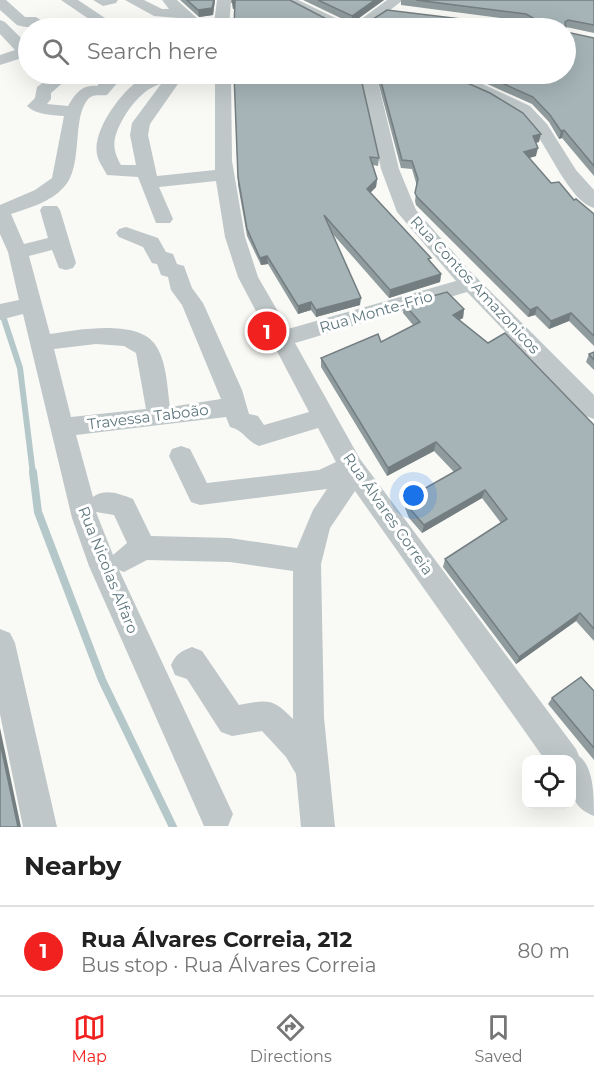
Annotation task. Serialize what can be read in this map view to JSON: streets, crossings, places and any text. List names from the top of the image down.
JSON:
{
  "streets": {
    "street": [
      "Rua Contos Amazonicos",
      "Rua Monte-Frio",
      "Travessa Taboão",
      "Rua Álvares Correia",
      "Rua Nicolas Alfaro"
    ]
  },
  "crossings": [
    ["Rua Contos Amazonicos", "Rua Monte-Frio"],
    ["Rua Monte-Frio", "Rua Álvares Correia"],
    ["Travessa Taboão", "Rua Nicolas Alfaro"]
  ],
  "page": {
    "search": "Search here",
    "pins": "1",
    "heading": "Nearby",
    "list": [
      {
        "mark": "1",
        "name": "Rua Álvares Correia, 212",
        "note": "Bus stop · Rua Álvares Correia",
        "value": "80 m"
      }
    ],
    "nav": ["Map", "Directions", "Saved"]
  }
}
